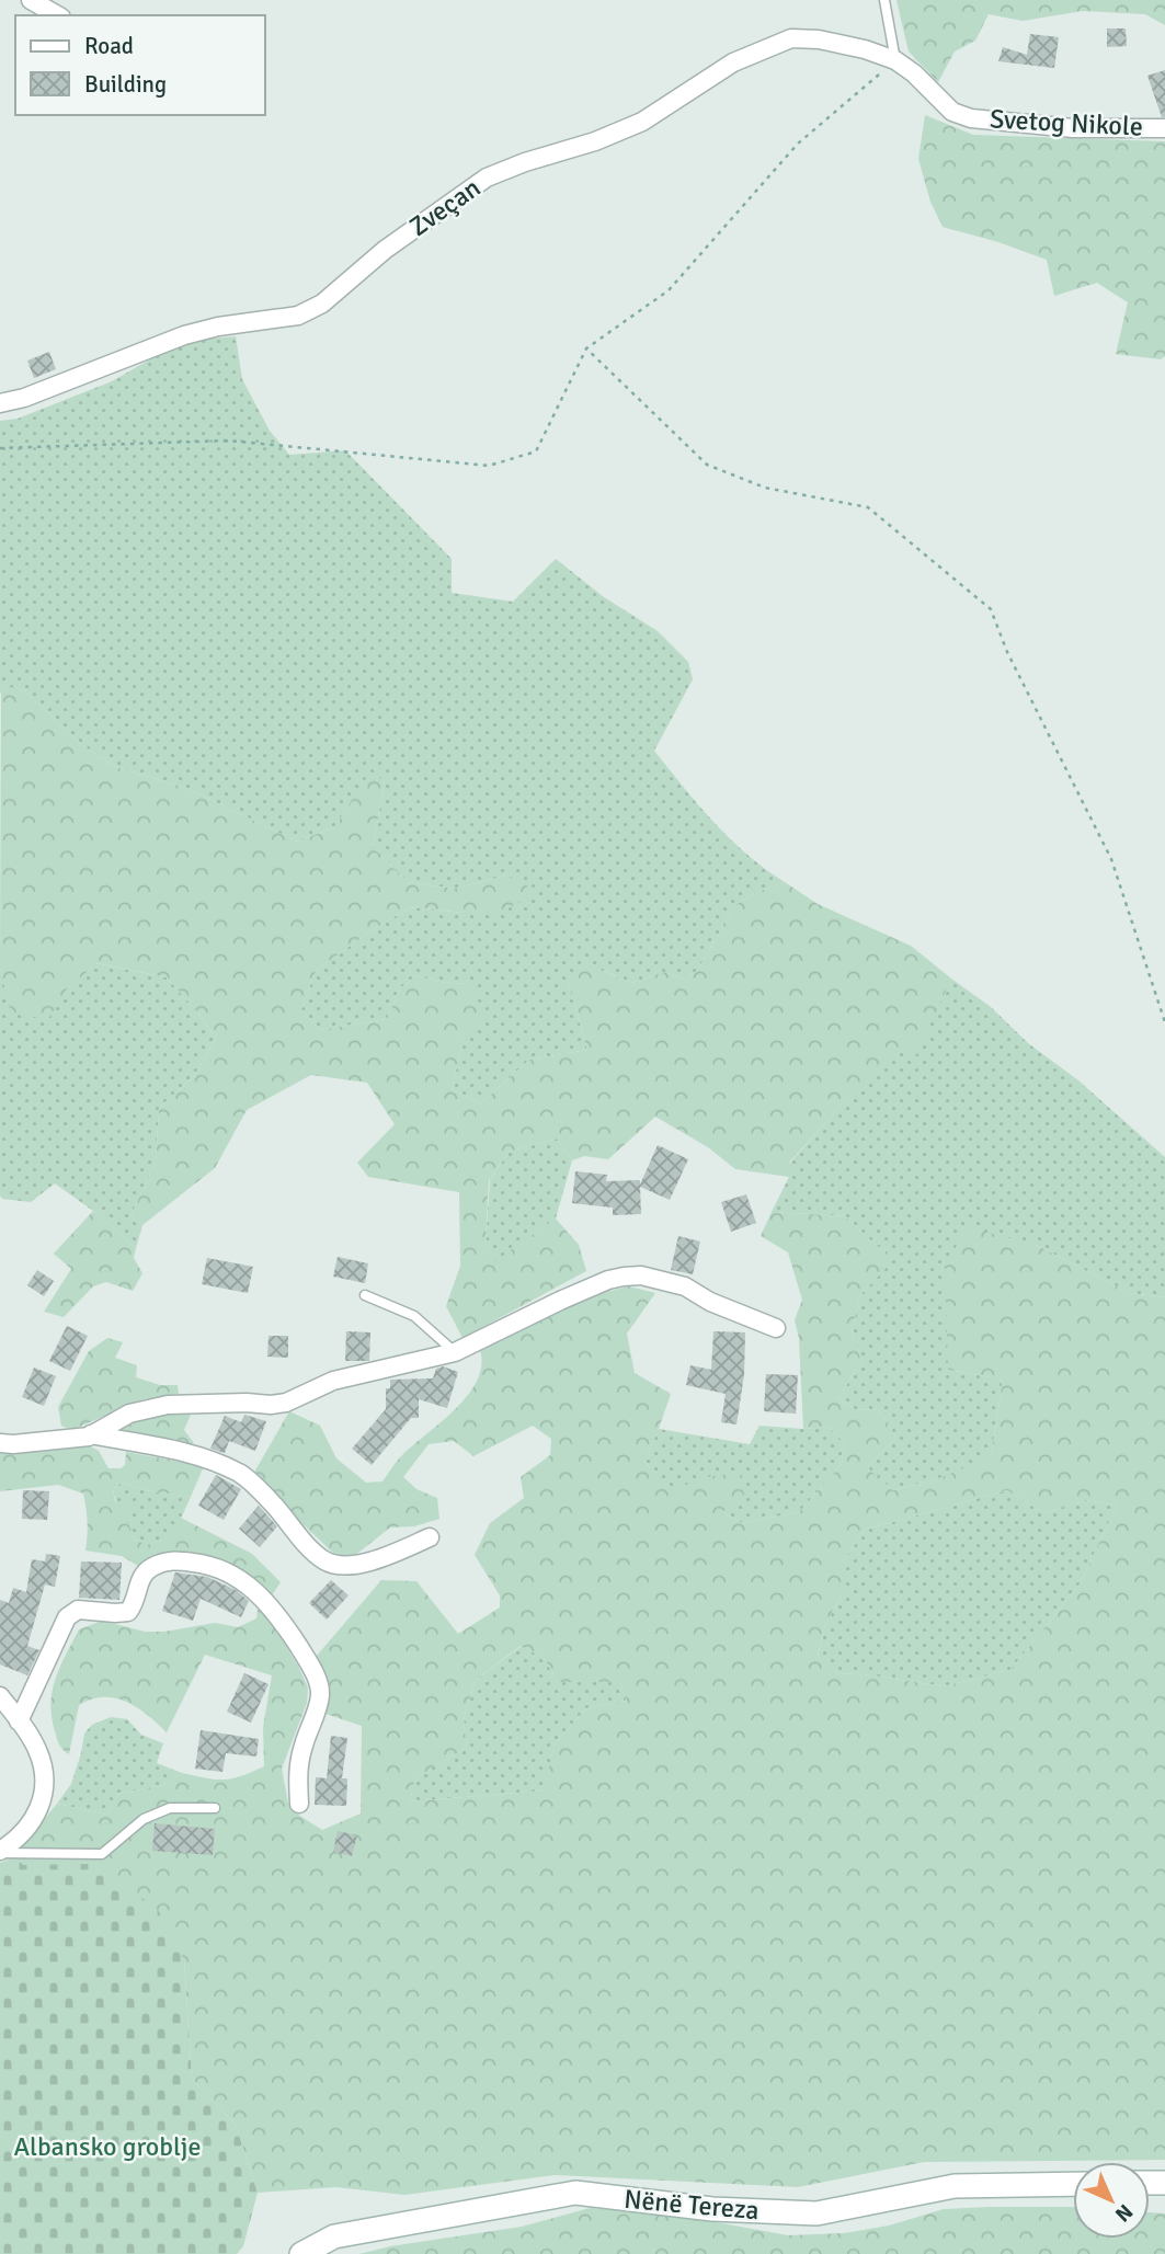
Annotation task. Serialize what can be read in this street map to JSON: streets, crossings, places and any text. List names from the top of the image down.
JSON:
{
  "streets": {
    "main road": ["Nënë Tereza"],
    "street": ["Svetog Nikole", "Zveçan"]
  },
  "crossings": [
    ["Svetog Nikole", "Zveçan"]
  ],
  "parks": ["Albansko groblje"],
  "legend": ["Road", "Building"],
  "north": "bottom right"
}
